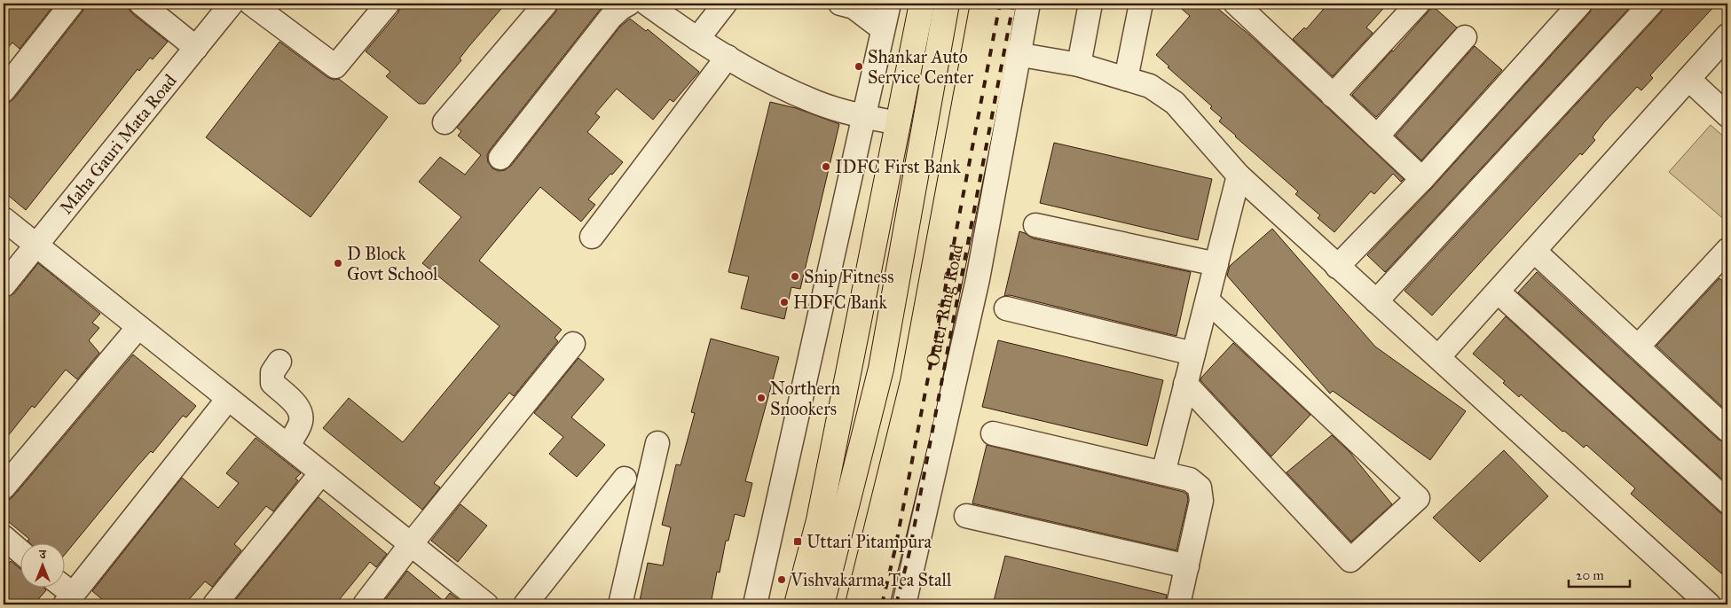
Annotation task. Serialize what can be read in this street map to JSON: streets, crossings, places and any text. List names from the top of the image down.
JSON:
{
  "streets": {
    "main road": ["Outer Ring Road"],
    "street": ["Maha Gauri Mata Road"]
  },
  "places": {
    "other": [
      "Shankar Auto Service Center",
      "IDFC First Bank",
      "D Block Govt School",
      "Snip Fitness",
      "HDFC Bank",
      "Northern Snookers",
      "Vishvakarma Tea Stall"
    ],
    "transit": ["Uttari Pitampura"]
  },
  "scale_bar": "20 m",
  "north": "top"
}
